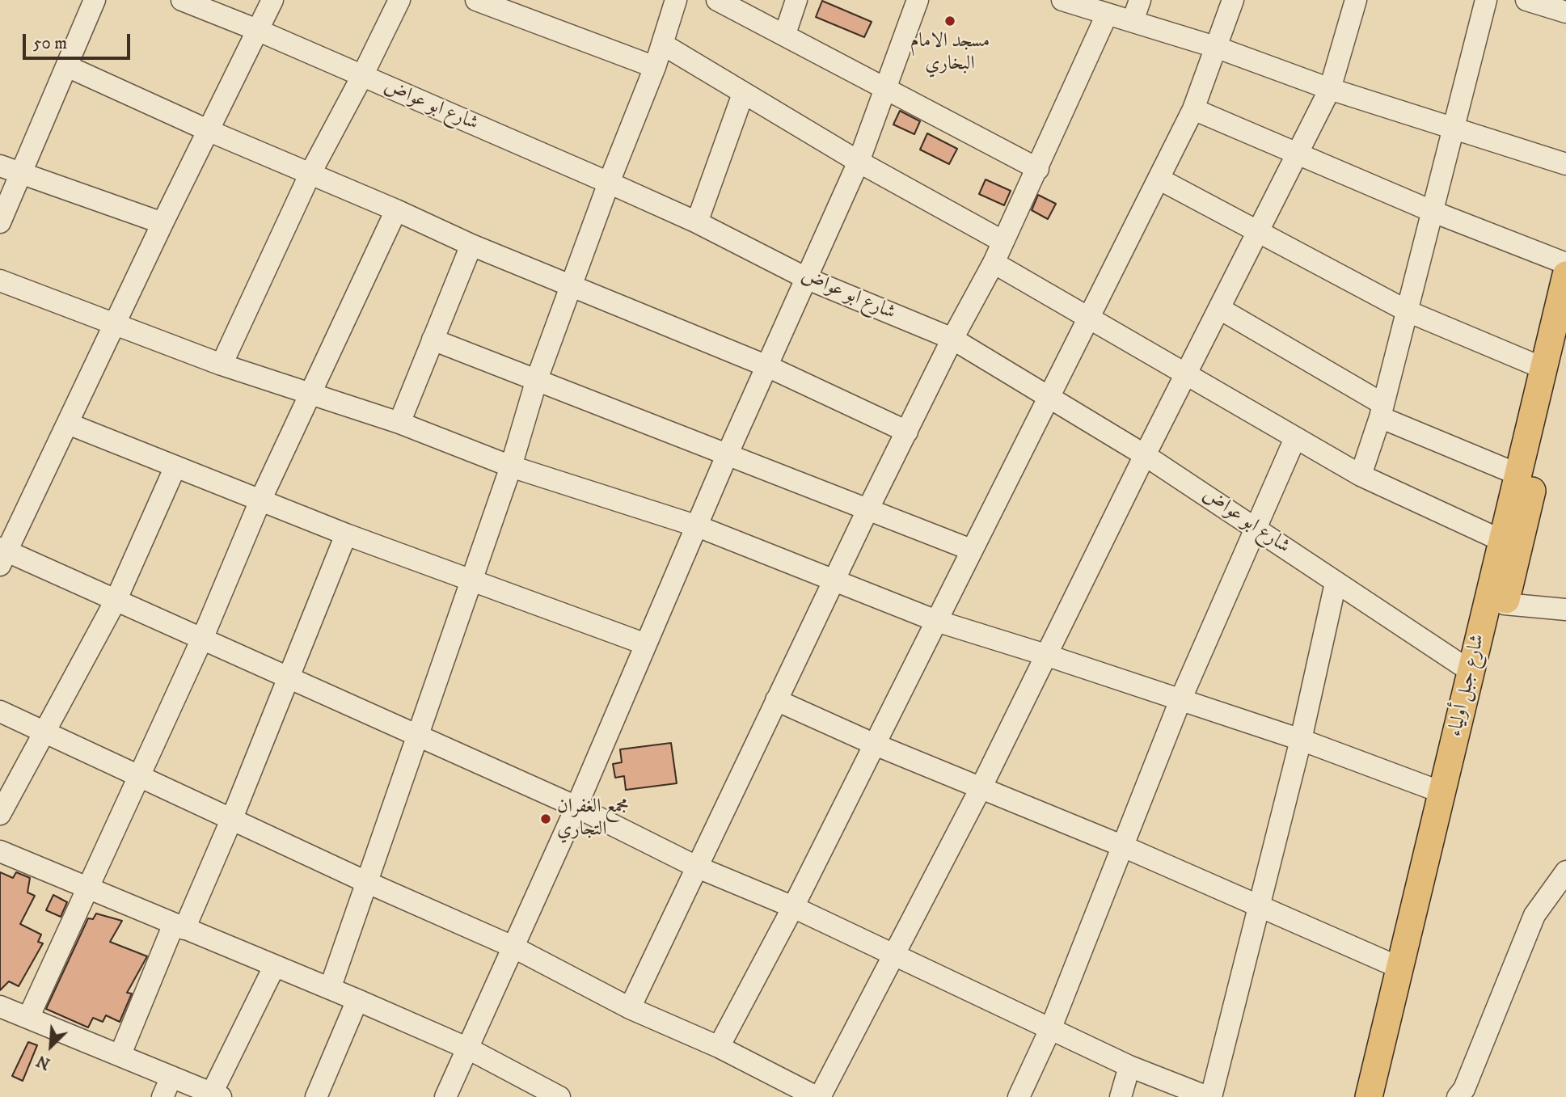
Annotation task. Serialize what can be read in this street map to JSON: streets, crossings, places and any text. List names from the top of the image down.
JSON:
{
  "streets": {
    "main road": ["شارع جبل أولياء"],
    "street": ["شارع ابو عواض"]
  },
  "crossings": [
    ["شارع ابو عواض", "شارع جبل أولياء"]
  ],
  "places": ["مسجد الامام البخاري", "مجمع الغفران التجاري"],
  "scale_bar": "50 m",
  "north": "bottom left"
}
